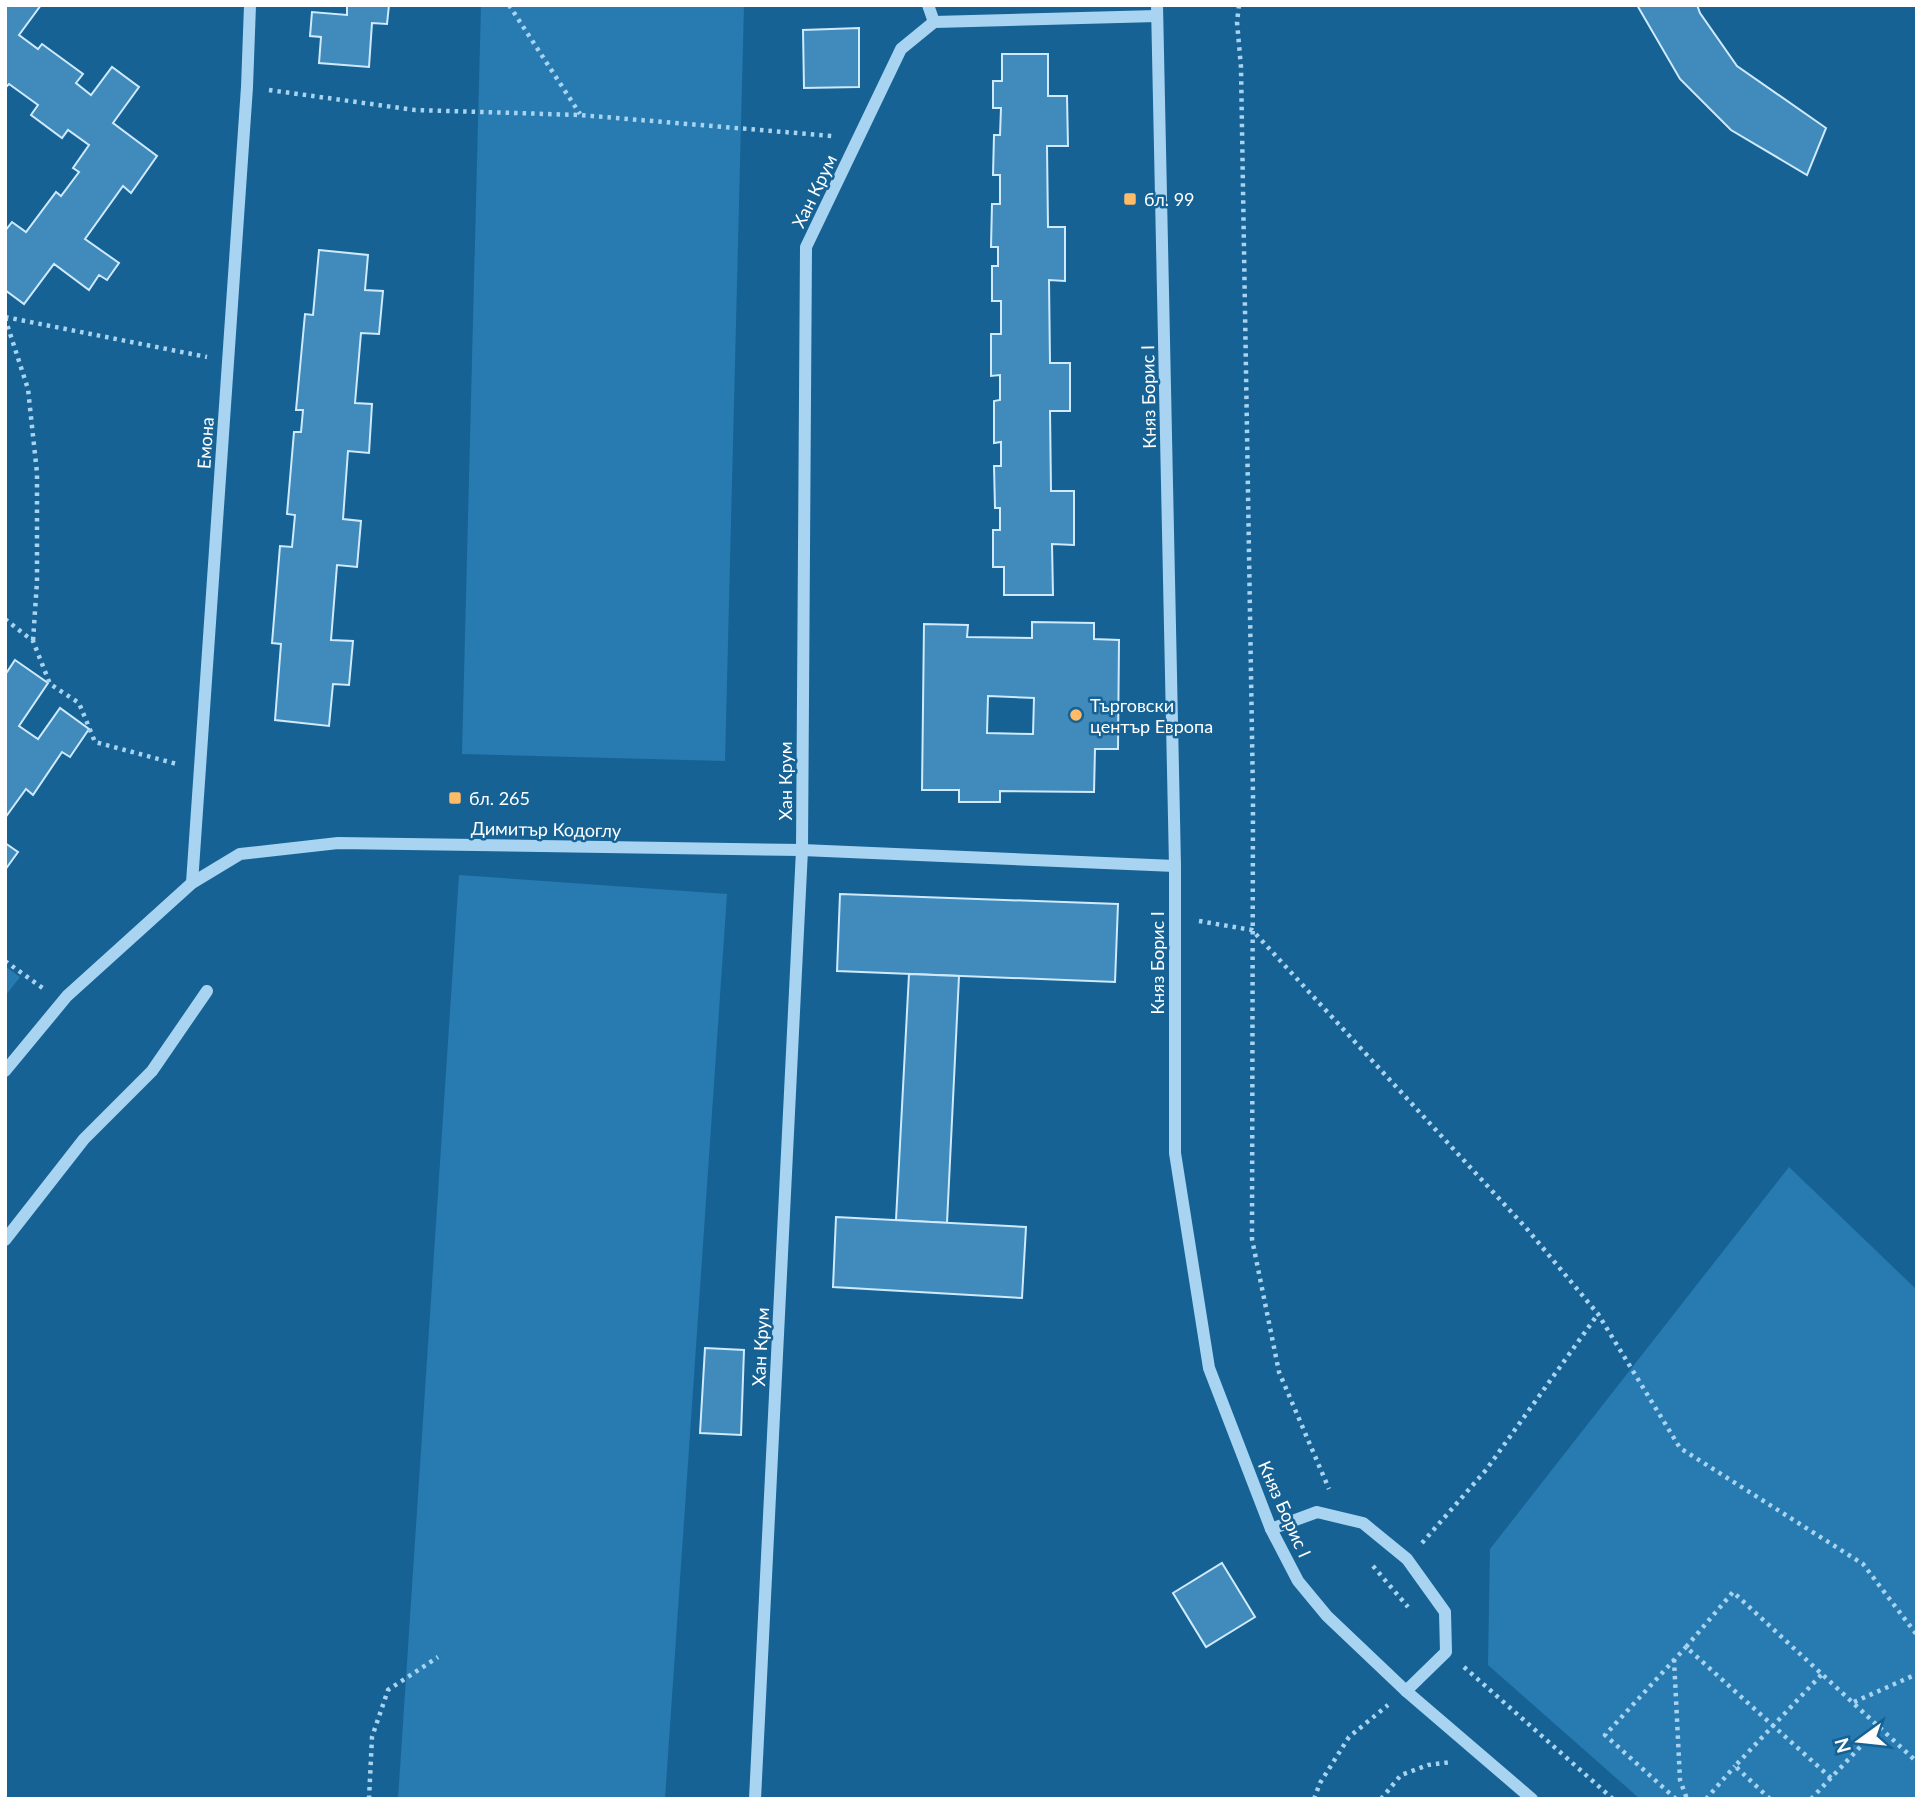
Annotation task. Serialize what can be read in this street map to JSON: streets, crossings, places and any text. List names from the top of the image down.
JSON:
{
  "streets": {
    "street": [
      "Хан Крум",
      "Княз Борис I",
      "Емона",
      "Димитър Кодоглу"
    ]
  },
  "crossings": [
    ["Хан Крум", "Димитър Кодоглу"],
    ["Княз Борис I", "Димитър Кодоглу"],
    ["Емона", "Димитър Кодоглу"]
  ],
  "places": {
    "transit": ["бл. 99", "бл. 265"],
    "other": ["Търговски център Европа"]
  },
  "north": "left"
}
